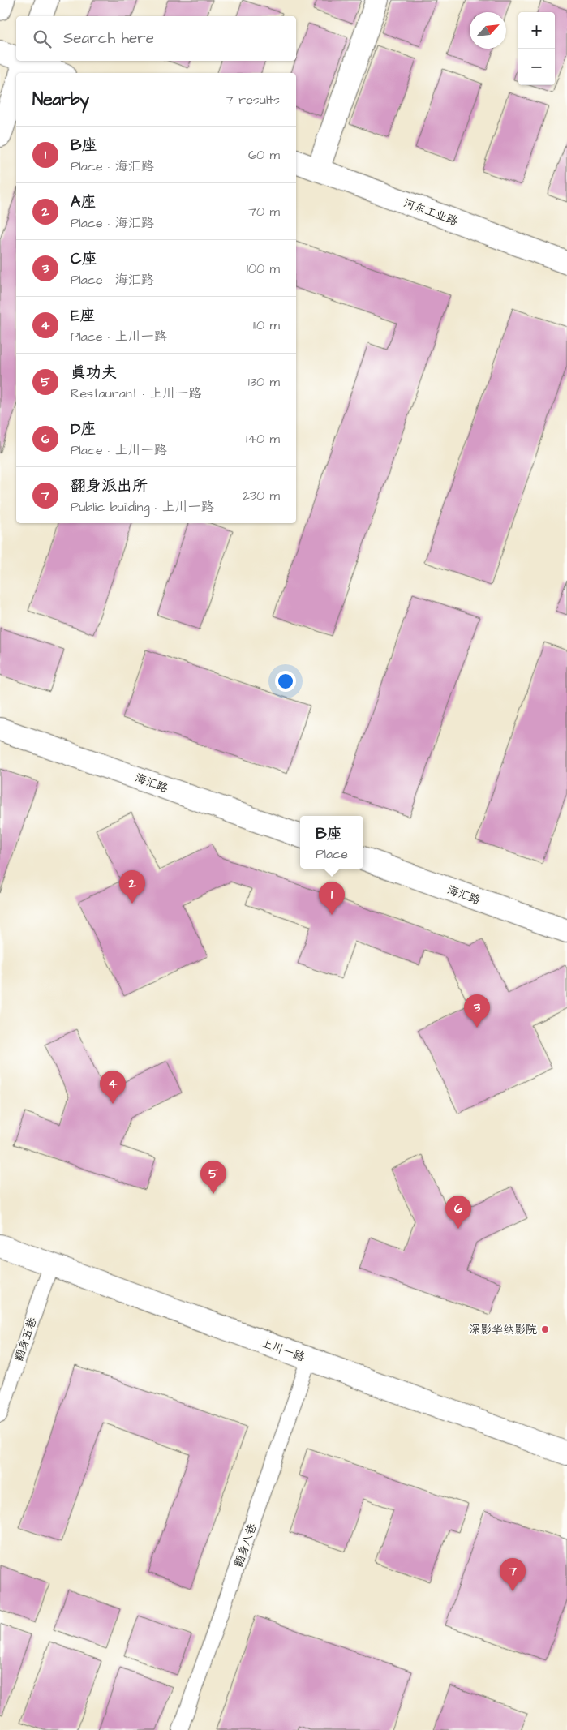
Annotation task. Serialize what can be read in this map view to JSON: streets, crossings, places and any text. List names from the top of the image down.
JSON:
{
  "streets": {
    "street": ["河东工业路", "海汇路", "上川一路"],
    "lane": ["翻身五巷", "翻身八巷"]
  },
  "crossings": [
    ["翻身五巷", "上川一路"],
    ["上川一路", "翻身八巷"]
  ],
  "places": ["深影华纳影院"],
  "north": "top right",
  "page": {
    "map_buttons": ["+", "−"],
    "search": "Search here",
    "heading": ["Nearby", "7 results"],
    "list": [
      {
        "mark": "1",
        "name": "B座",
        "note": "Place · 海汇路",
        "value": "60 m"
      },
      {
        "mark": "2",
        "name": "A座",
        "note": "Place · 海汇路",
        "value": "70 m"
      },
      {
        "mark": "3",
        "name": "C座",
        "note": "Place · 海汇路",
        "value": "100 m"
      },
      {
        "mark": "4",
        "name": "E座",
        "note": "Place · 上川一路",
        "value": "110 m"
      },
      {
        "mark": "5",
        "name": "真功夫",
        "note": "Restaurant · 上川一路",
        "value": "130 m"
      },
      {
        "mark": "6",
        "name": "D座",
        "note": "Place · 上川一路",
        "value": "140 m"
      },
      {
        "mark": "7",
        "name": "翻身派出所",
        "note": "Public building · 上川一路",
        "value": "230 m"
      }
    ],
    "popup": ["B座", "Place"],
    "pins": [
      "2",
      "1",
      "3",
      "4",
      "5",
      "6",
      "7"
    ]
  }
}
